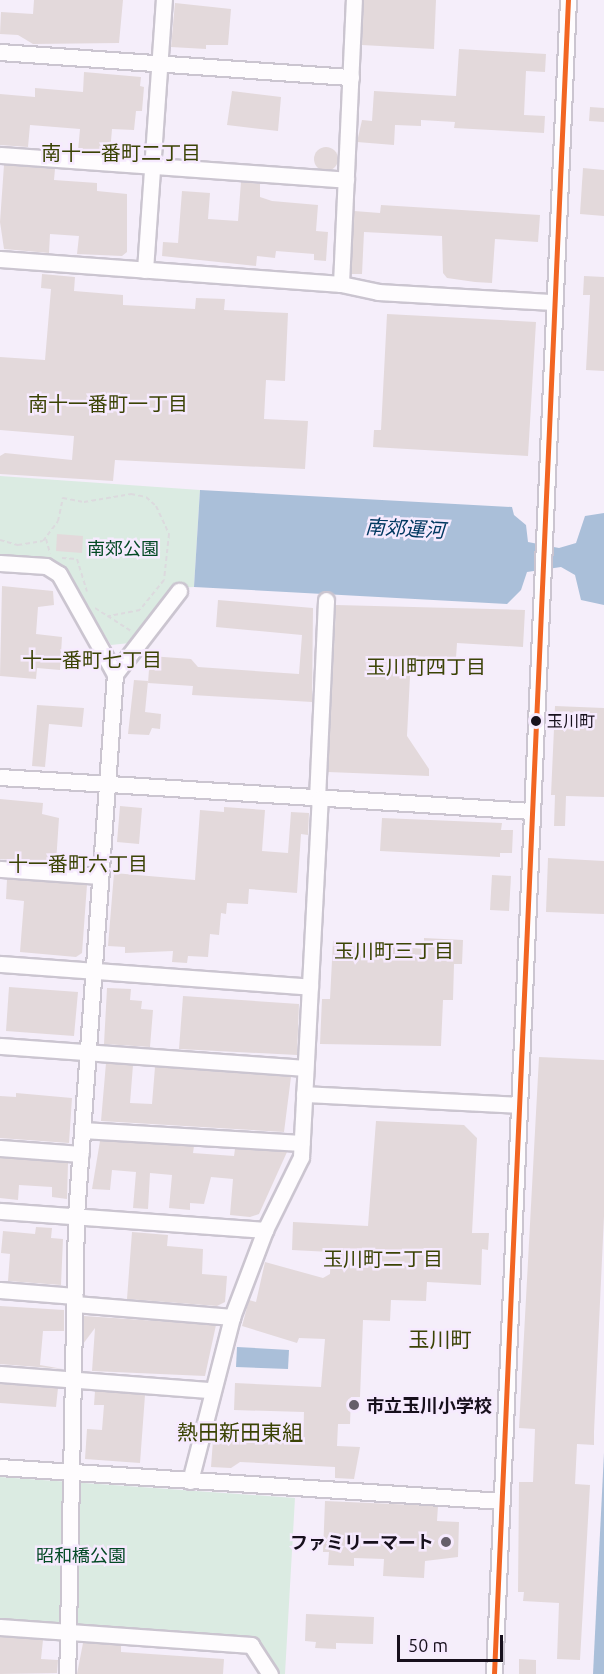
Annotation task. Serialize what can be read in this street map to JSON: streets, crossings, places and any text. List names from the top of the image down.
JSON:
{
  "districts": [
    "南十一番町二丁目",
    "南十一番町一丁目",
    "十一番町七丁目",
    "玉川町四丁目",
    "十一番町六丁目",
    "玉川町三丁目",
    "玉川町二丁目",
    "玉川町",
    "熱田新田東組"
  ],
  "water": ["南郊運河"],
  "parks": ["南郊公園", "昭和橋公園"],
  "places": ["玉川町", "市立玉川小学校", "ファミリーマート"],
  "scale_bar": "50 m"
}
